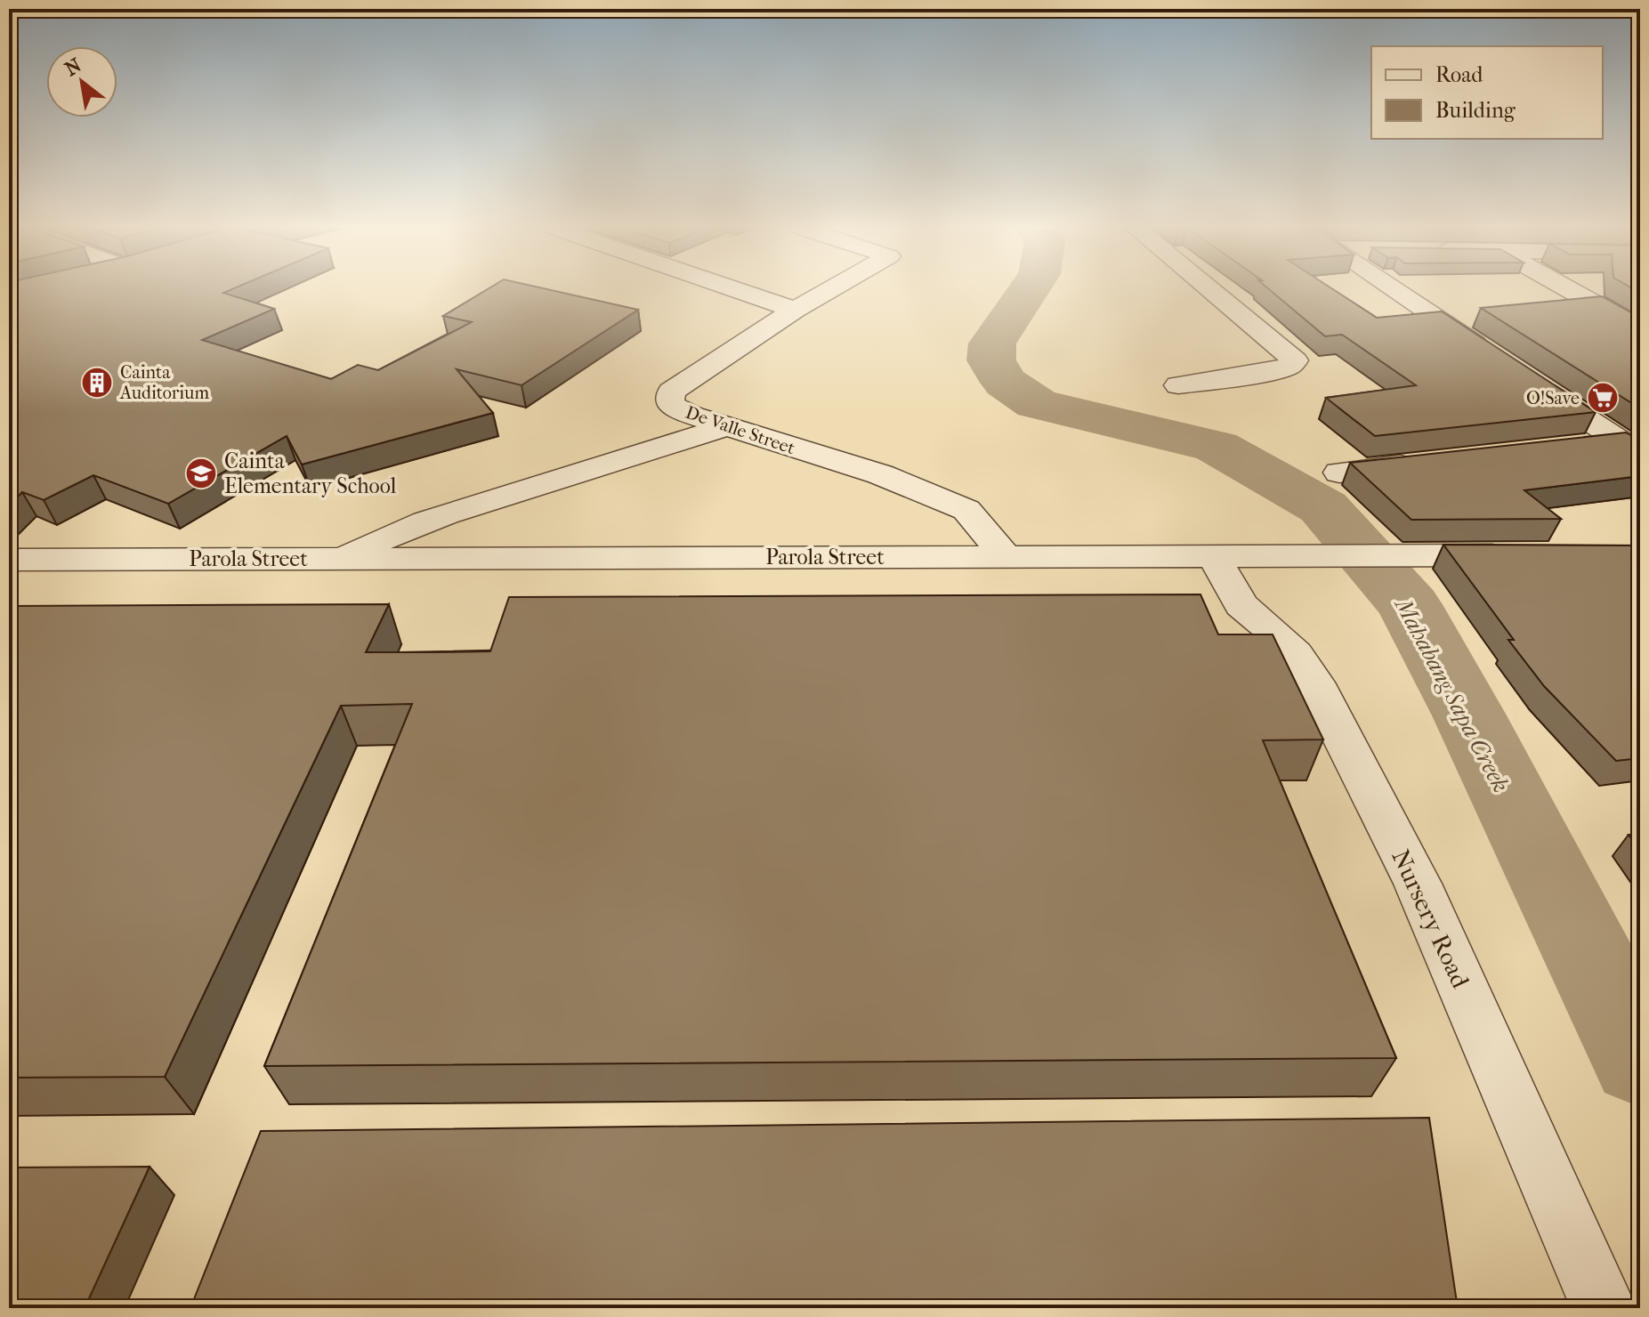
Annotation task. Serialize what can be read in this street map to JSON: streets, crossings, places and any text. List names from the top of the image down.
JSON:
{
  "streets": {
    "street": ["De Valle Street", "Parola Street", "Nursery Road"]
  },
  "crossings": [
    ["De Valle Street", "Parola Street"],
    ["Parola Street", "Nursery Road"]
  ],
  "water": ["Mahabang Sapa Creek"],
  "places": {
    "building": ["Cainta Auditorium"],
    "supermarket": ["O!Save"],
    "school or university": ["Cainta Elementary School"]
  },
  "legend": ["Road", "Building"],
  "north": "top left"
}
